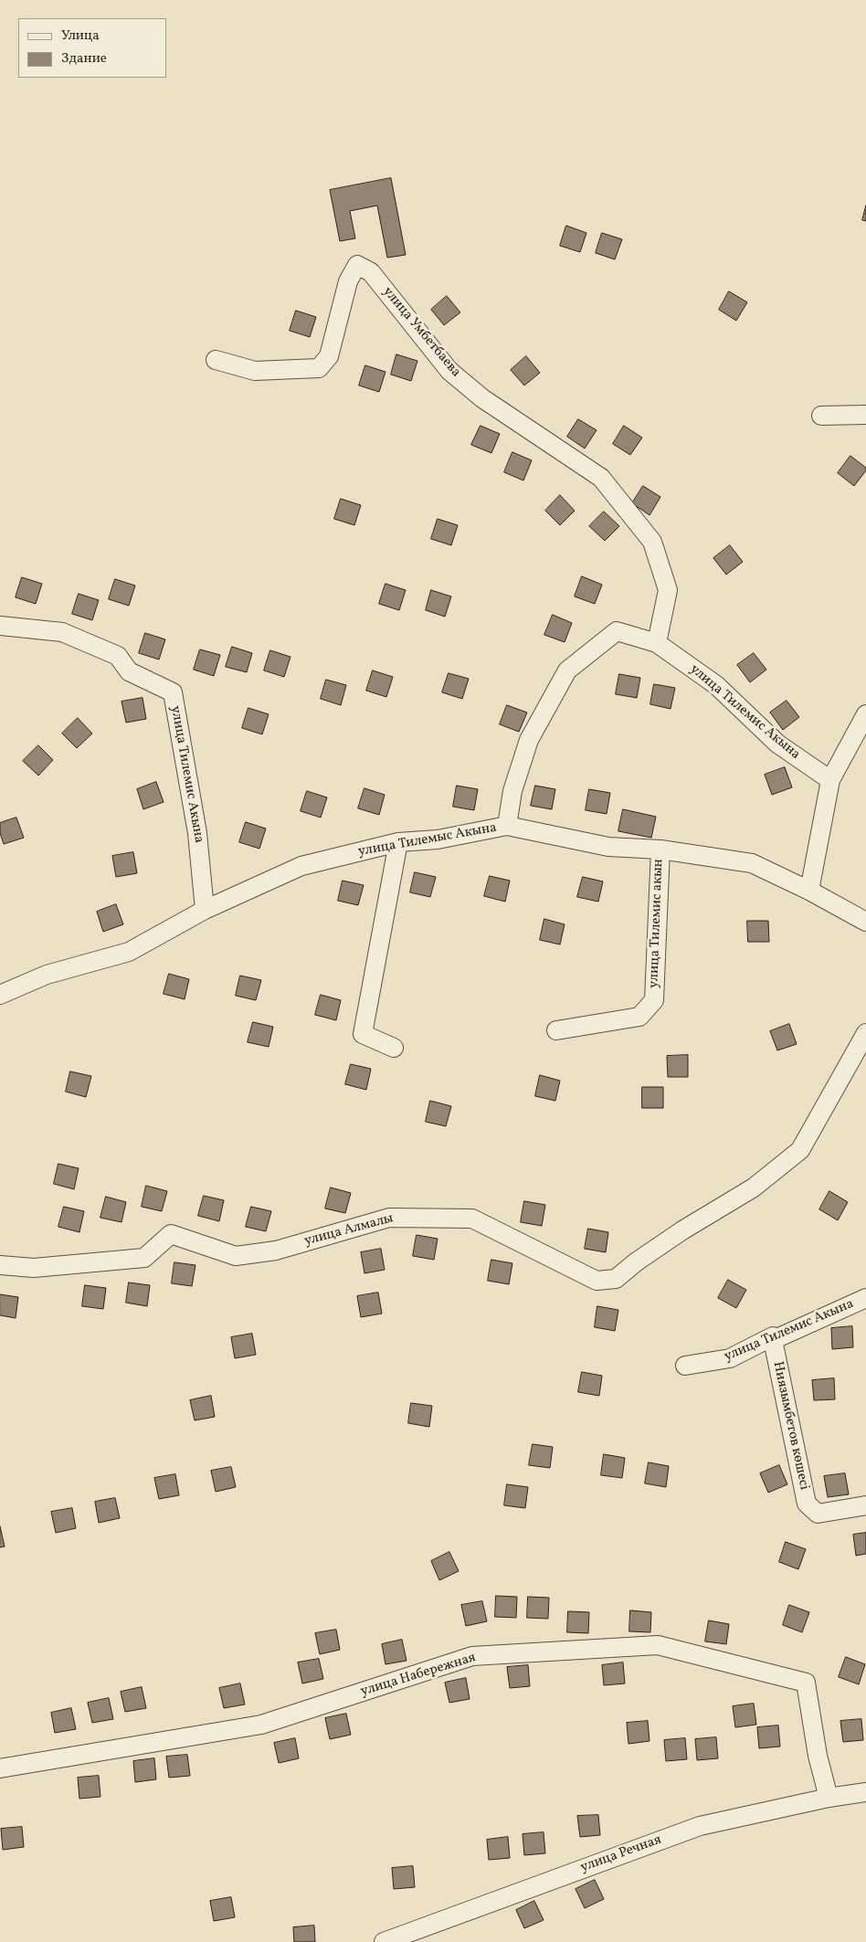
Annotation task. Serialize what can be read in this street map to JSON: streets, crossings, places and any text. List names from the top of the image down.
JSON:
{
  "streets": {
    "street": [
      "улица Умбетбаева",
      "улица Тилемис Акына",
      "улица Тилемыс Акына",
      "улица Тилемис акын",
      "улица Алмалы",
      "Ниязымбетов көшесі",
      "улица Набережная",
      "улица Речная"
    ]
  },
  "crossings": [
    ["улица Умбетбаева", "улица Тилемис Акына"],
    ["улица Тилемис Акына", "улица Тилемыс Акына"],
    ["улица Тилемис Акына", "Ниязымбетов көшесі"],
    ["улица Тилемыс Акына", "улица Тилемис акын"],
    ["улица Набережная", "улица Речная"]
  ],
  "legend": ["Улица", "Здание"]
}
